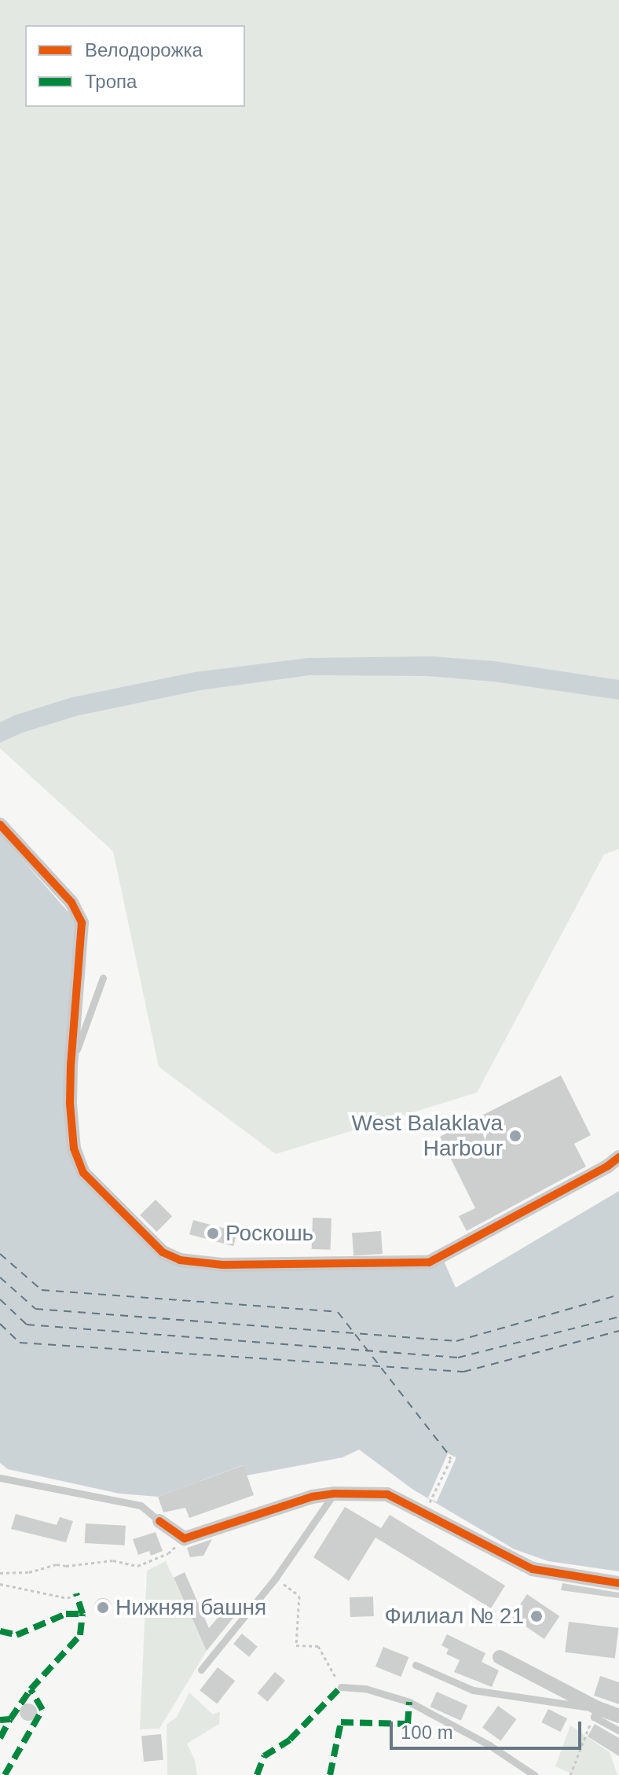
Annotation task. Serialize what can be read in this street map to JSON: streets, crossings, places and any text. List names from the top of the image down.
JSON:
{
  "places": [
    "West Balaklava Harbour",
    "Роскошь",
    "Нижняя башня",
    "Филиал № 21"
  ],
  "legend": ["Велодорожка", "Тропа"],
  "scale_bar": "100 m"
}
